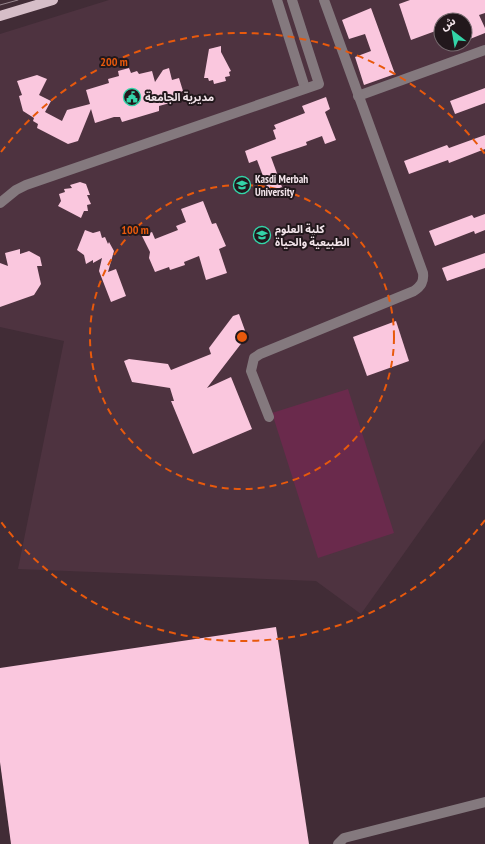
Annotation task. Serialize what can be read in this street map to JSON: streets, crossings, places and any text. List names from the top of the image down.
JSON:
{
  "places": {
    "public building": ["مديرية الجامعة"],
    "school or university": ["Kasdi Merbah University", "كلية العلوم الطبيعية والحياة"]
  },
  "north": "top left",
  "rings": ["200 m", "100 m"]
}
